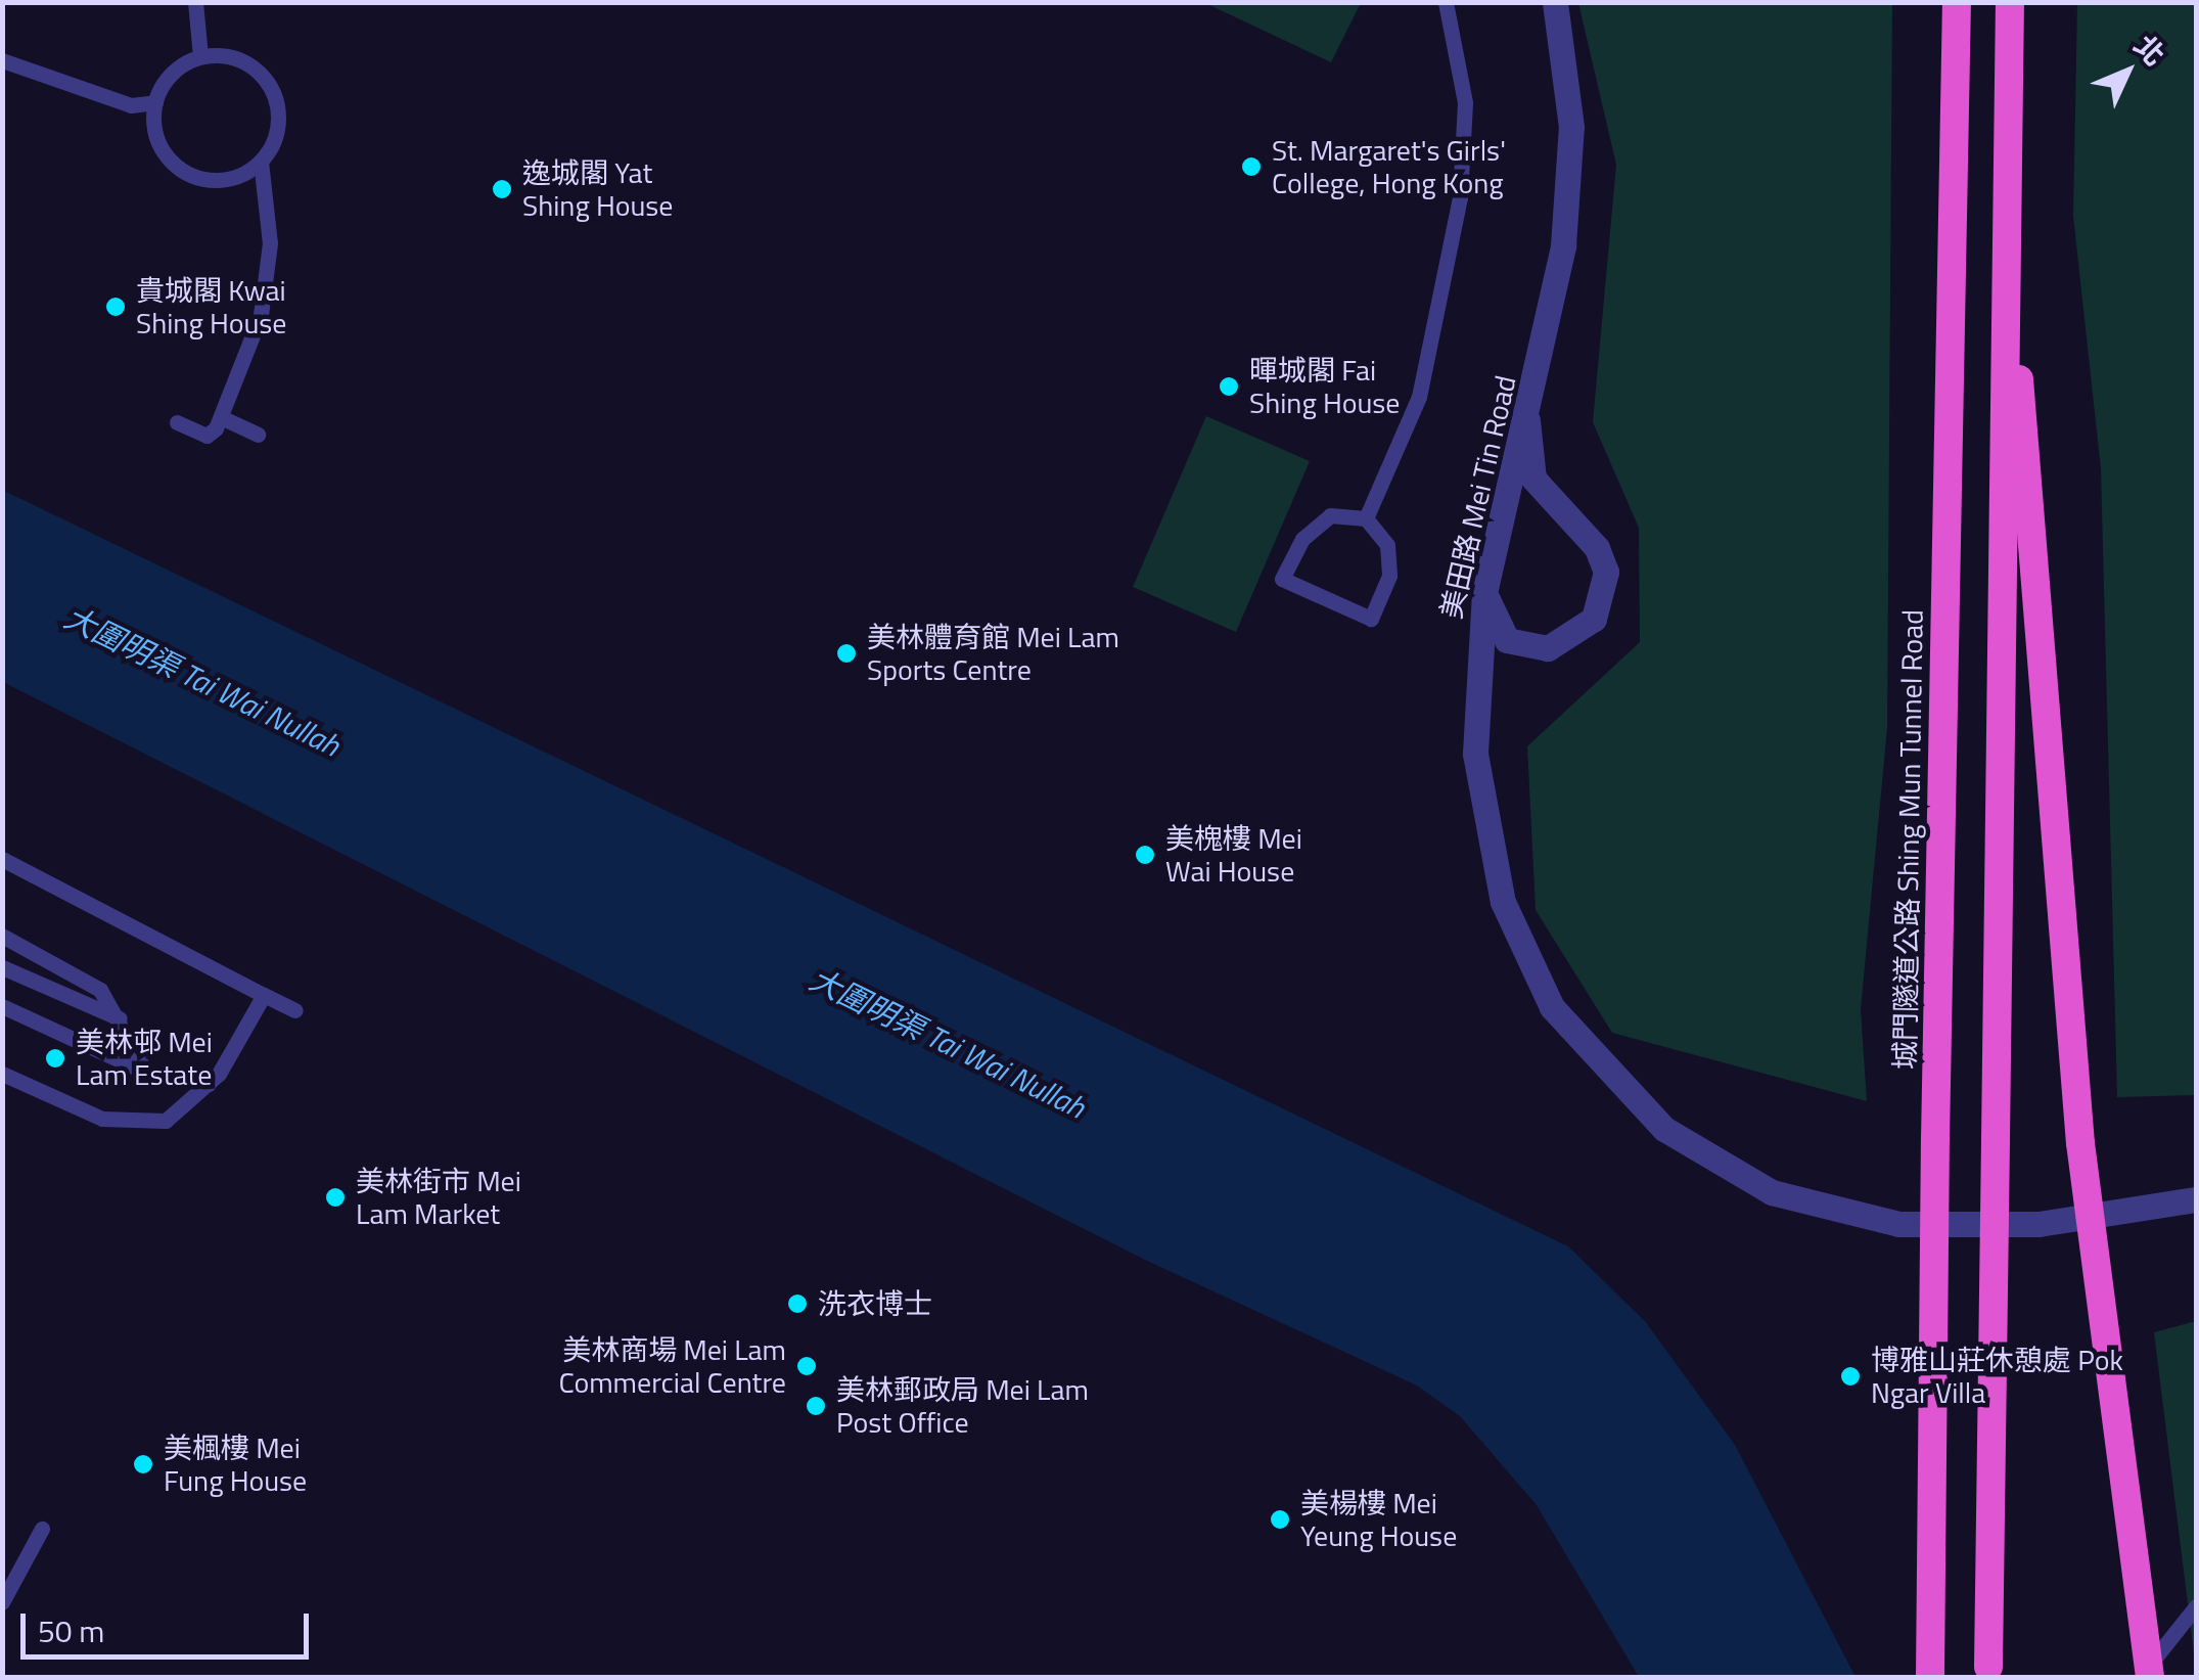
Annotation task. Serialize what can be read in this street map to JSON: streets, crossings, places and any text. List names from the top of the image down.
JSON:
{
  "streets": {
    "highway": ["城門隧道公路 Shing Mun Tunnel Road"],
    "street": ["美田路 Mei Tin Road"]
  },
  "water": ["大圍明渠 Tai Wai Nullah"],
  "places": [
    "St. Margaret's Girls' College, Hong Kong",
    "逸城閣 Yat Shing House",
    "貴城閣 Kwai Shing House",
    "暉城閣 Fai Shing House",
    "美林體育館 Mei Lam Sports Centre",
    "美槐樓 Mei Wai House",
    "美林邨 Mei Lam Estate",
    "美林街市 Mei Lam Market",
    "洗衣博士",
    "美林商場 Mei Lam Commercial Centre",
    "博雅山莊休憩處 Pok Ngar Villa",
    "美林郵政局 Mei Lam Post Office",
    "美楓樓 Mei Fung House",
    "美楊樓 Mei Yeung House"
  ],
  "scale_bar": "50 m",
  "north": "top right"
}
